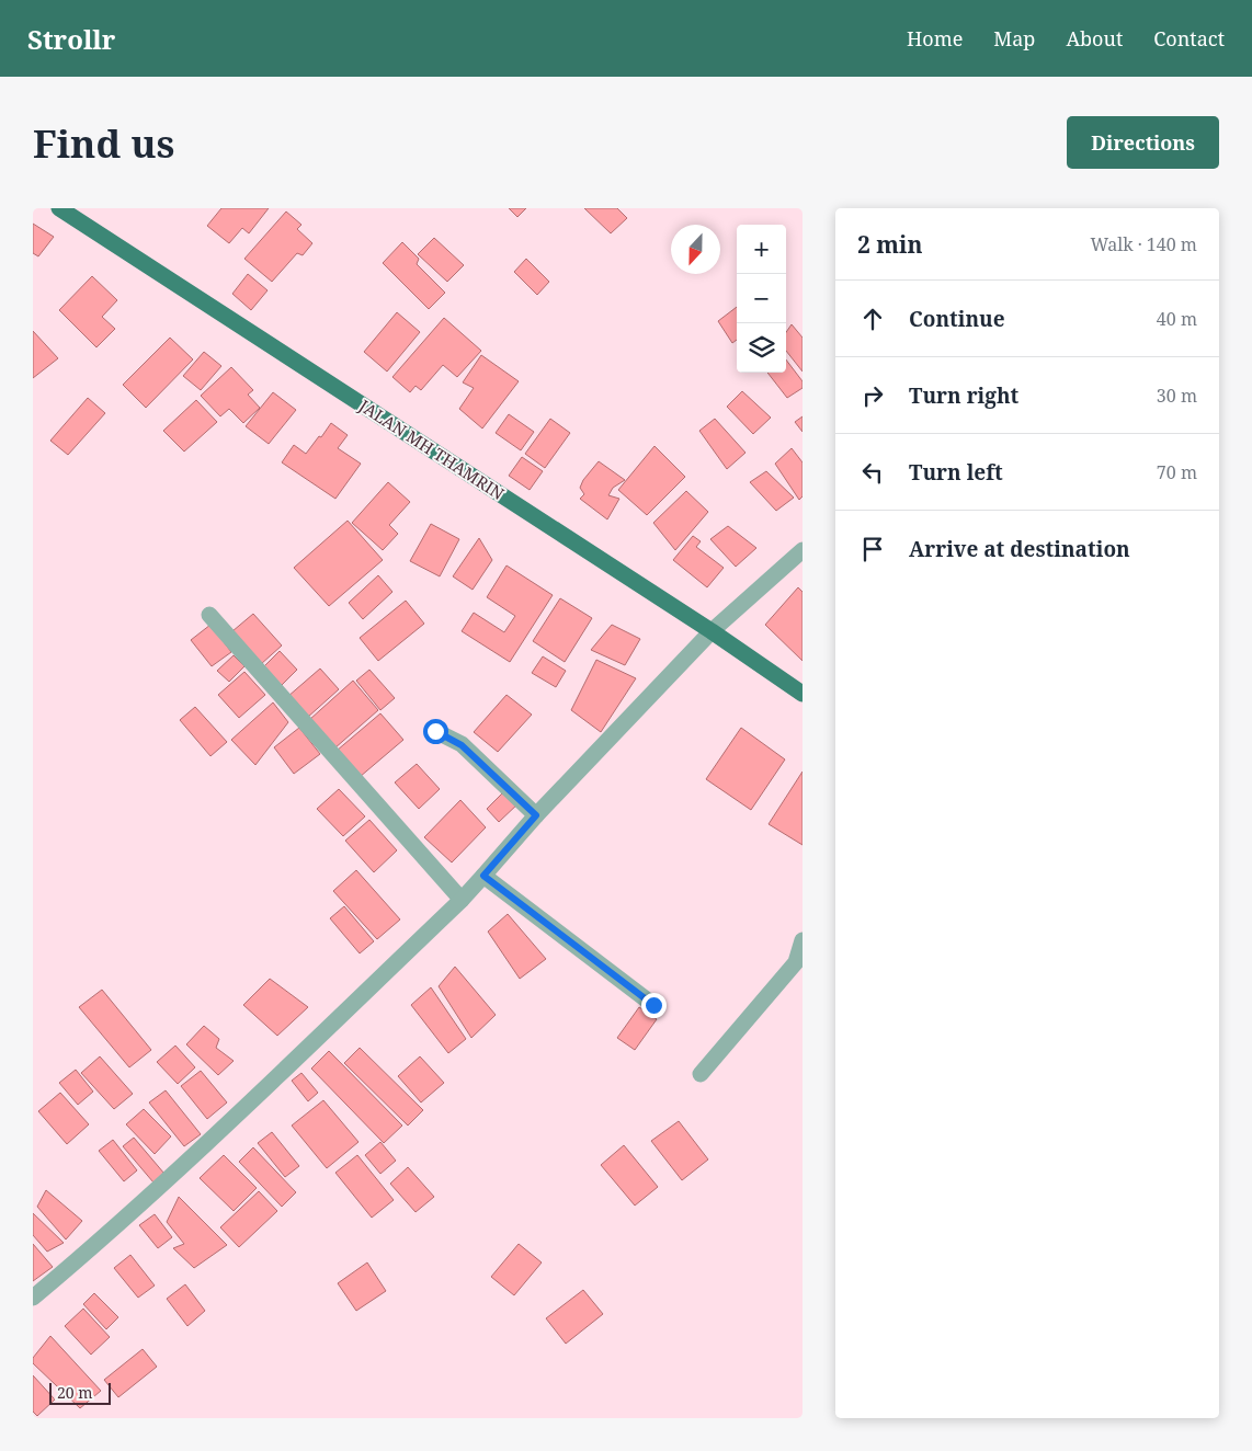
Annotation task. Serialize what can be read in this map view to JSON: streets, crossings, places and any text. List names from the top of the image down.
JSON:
{
  "streets": {
    "main road": ["JALAN MH THAMRIN"]
  },
  "scale_bar": "20 m",
  "north": "bottom",
  "page": {
    "header": "Strollr",
    "nav": [
      "Home",
      "Map",
      "About",
      "Contact"
    ],
    "buttons": "Directions",
    "title": "Find us",
    "heading": ["2 min", "Walk · 140 m"],
    "map_buttons": ["+", "−"],
    "list": [
      ["Continue", "40 m"],
      ["Turn right", "30 m"],
      ["Turn left", "70 m"],
      "Arrive at destination"
    ],
    "scale": "20 m"
  }
}
